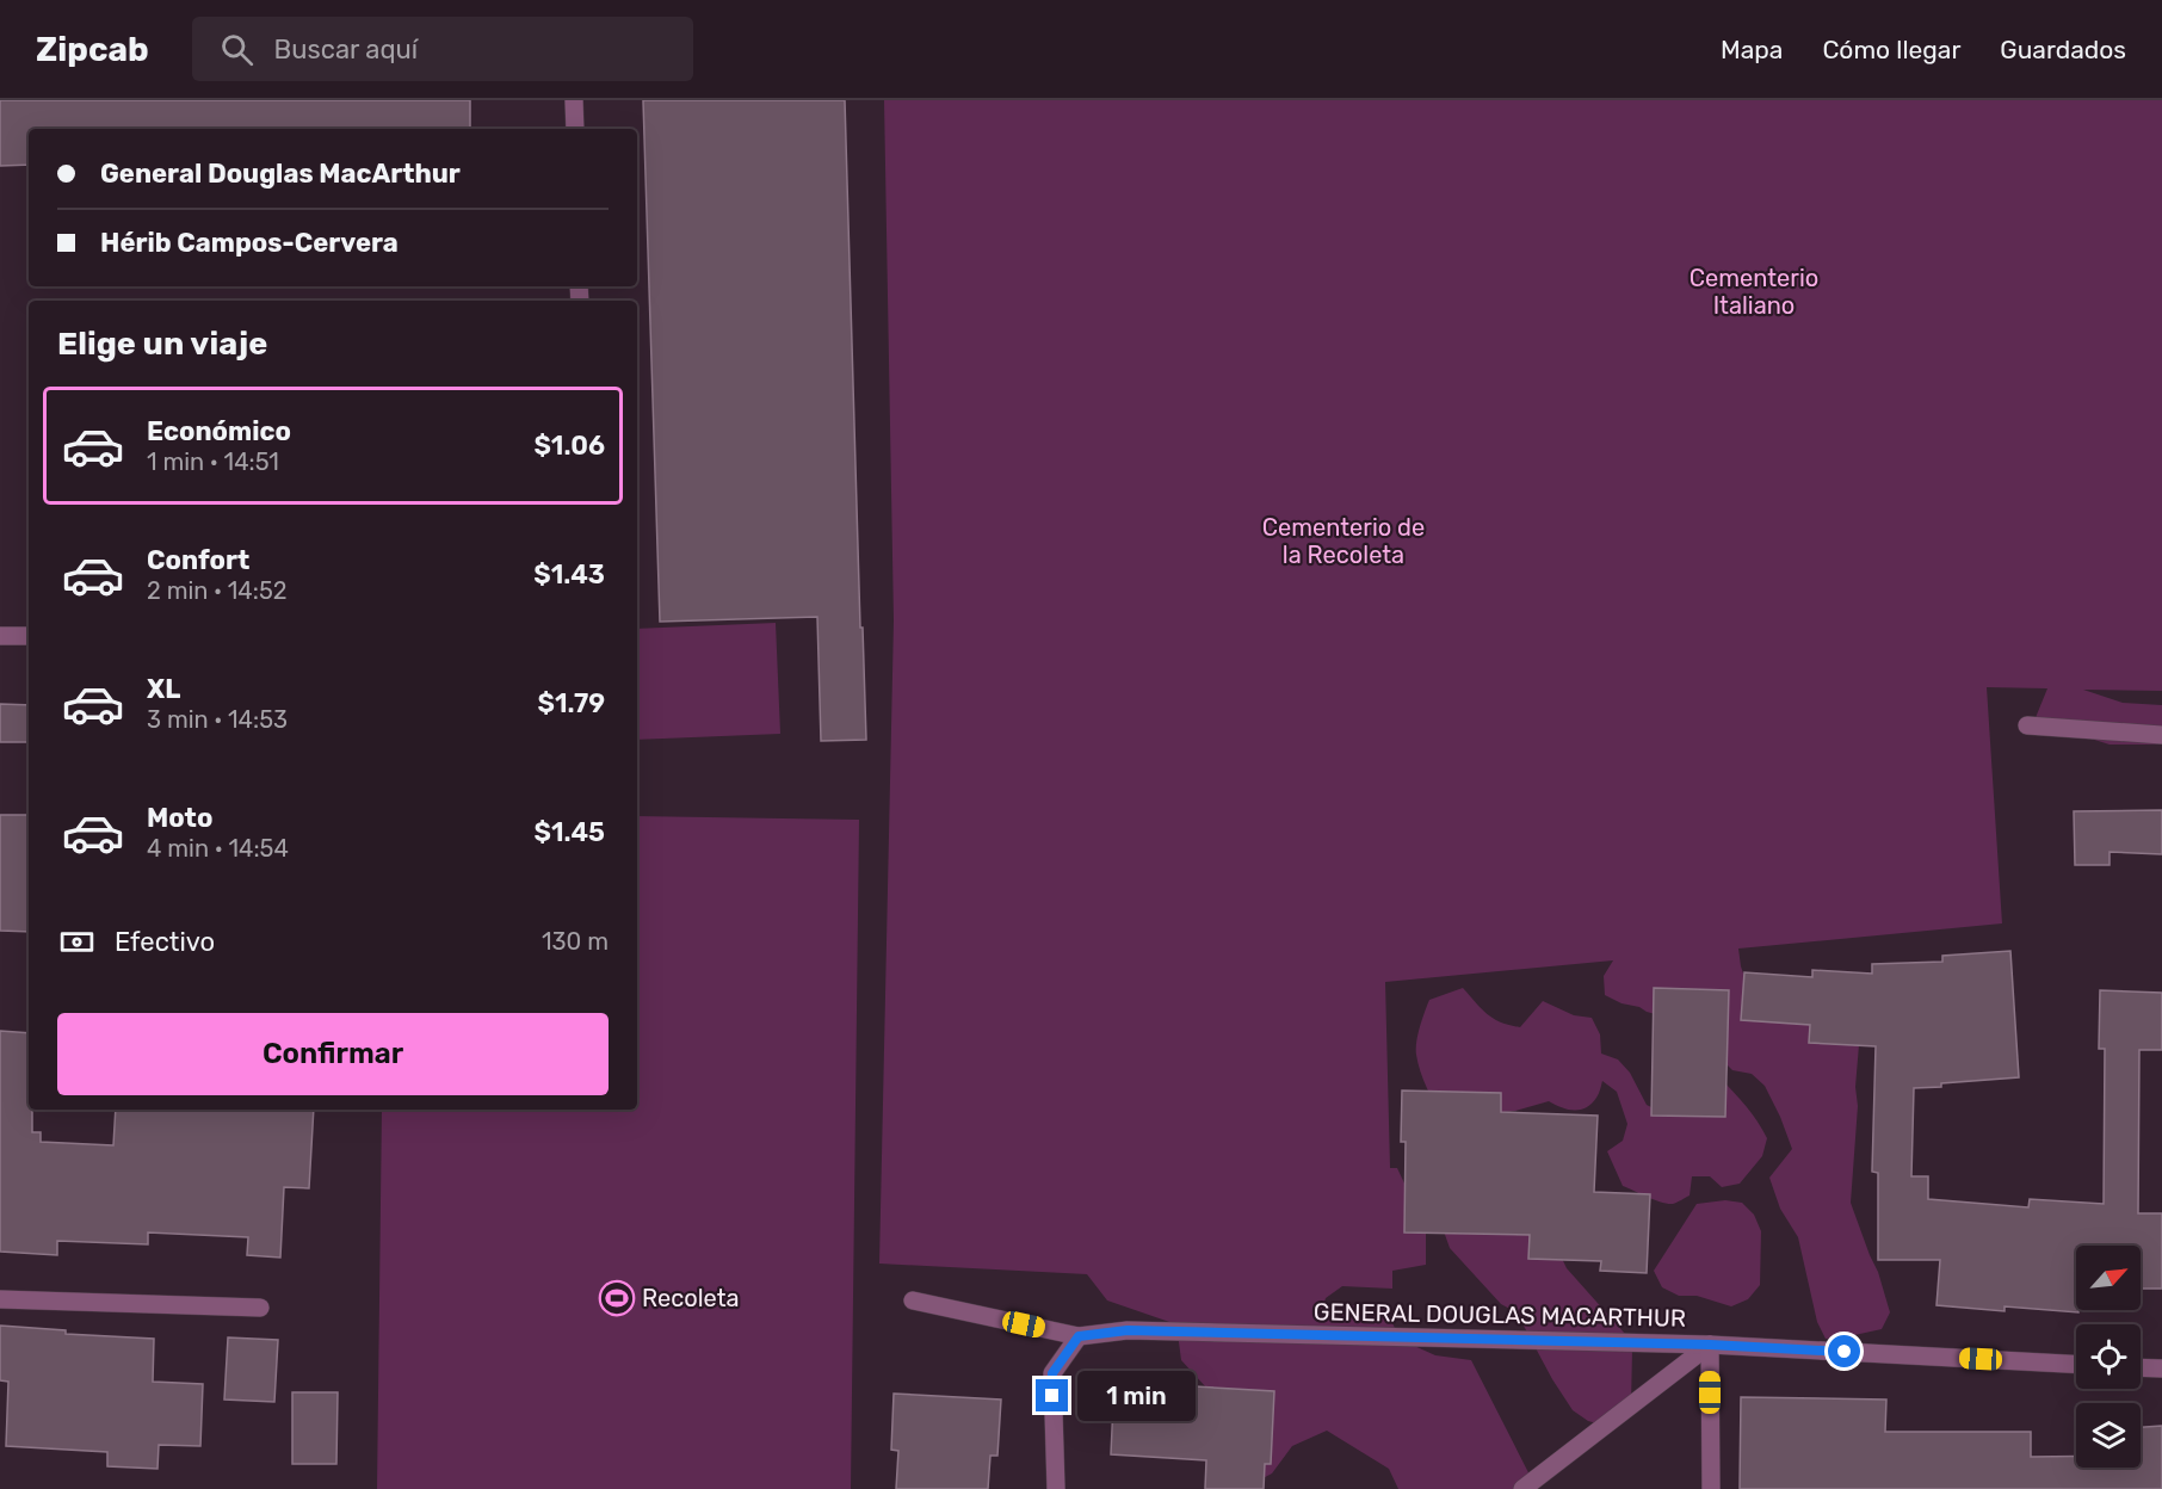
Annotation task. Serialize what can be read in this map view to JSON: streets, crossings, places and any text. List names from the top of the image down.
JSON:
{
  "streets": {
    "street": ["GENERAL DOUGLAS MACARTHUR"]
  },
  "parks": ["Cementerio Italiano", "Cementerio de la Recoleta"],
  "places": {
    "sports": ["Recoleta"]
  },
  "north": "top right",
  "page": {
    "header": "Zipcab",
    "search": "Buscar aquí",
    "nav": ["Mapa", "Cómo llegar", "Guardados"],
    "banner": ["General Douglas MacArthur", "Hérib Campos-Cervera"],
    "heading": "Elige un viaje",
    "list": [
      {
        "name": "Económico",
        "note": "1 min · 14:51",
        "value": "$1.06"
      },
      {
        "name": "Confort",
        "note": "2 min · 14:52",
        "value": "$1.43"
      },
      {
        "name": "XL",
        "note": "3 min · 14:53",
        "value": "$1.79"
      },
      {
        "name": "Moto",
        "note": "4 min · 14:54",
        "value": "$1.45"
      }
    ],
    "pay": ["Efectivo", "130 m"],
    "buttons": "Confirmar",
    "bubble": "1 min"
  }
}
